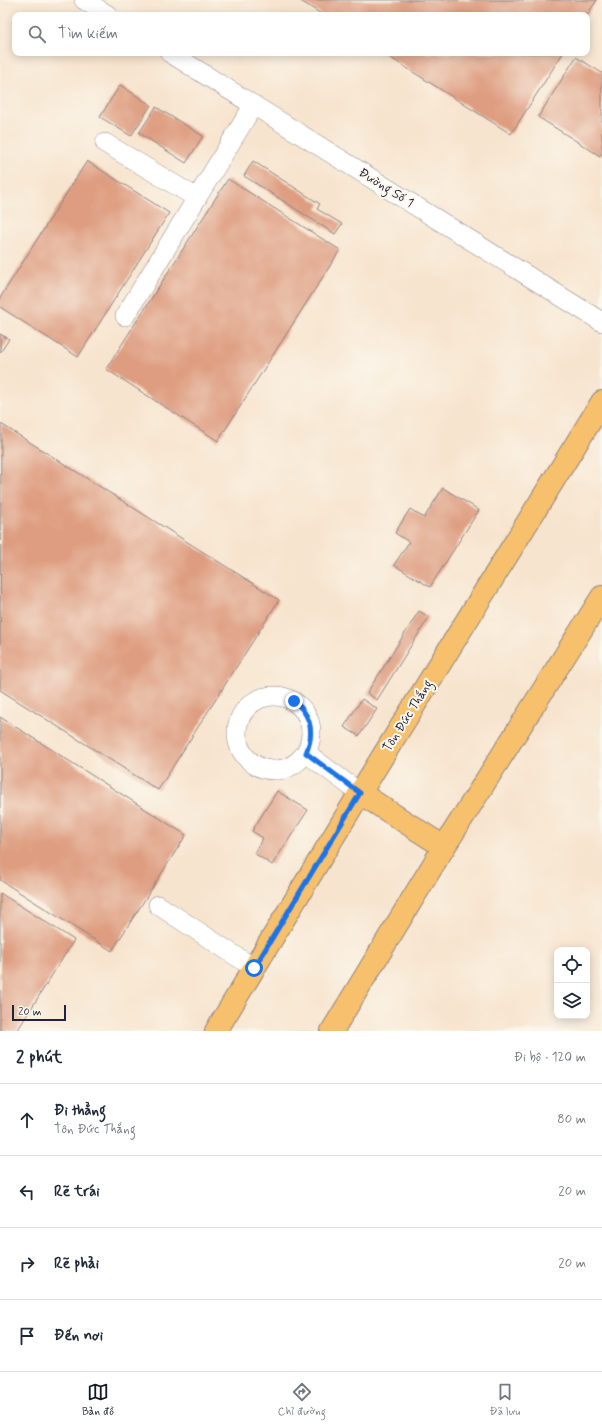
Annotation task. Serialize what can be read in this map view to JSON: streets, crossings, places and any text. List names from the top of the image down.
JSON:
{
  "streets": {
    "main road": ["Tôn Đức Thắng"],
    "street": ["Đường Số 1"]
  },
  "scale_bar": "20 m",
  "page": {
    "search": "Tìm kiếm",
    "scale": "20 m",
    "heading": ["2 phút", "Đi bộ · 120 m"],
    "list": [
      ["Đi thẳng", "Tôn Đức Thắng", "80 m"],
      ["Rẽ trái", "20 m"],
      ["Rẽ phải", "20 m"],
      "Đến nơi"
    ],
    "nav": ["Bản đồ", "Chỉ đường", "Đã lưu"]
  }
}
